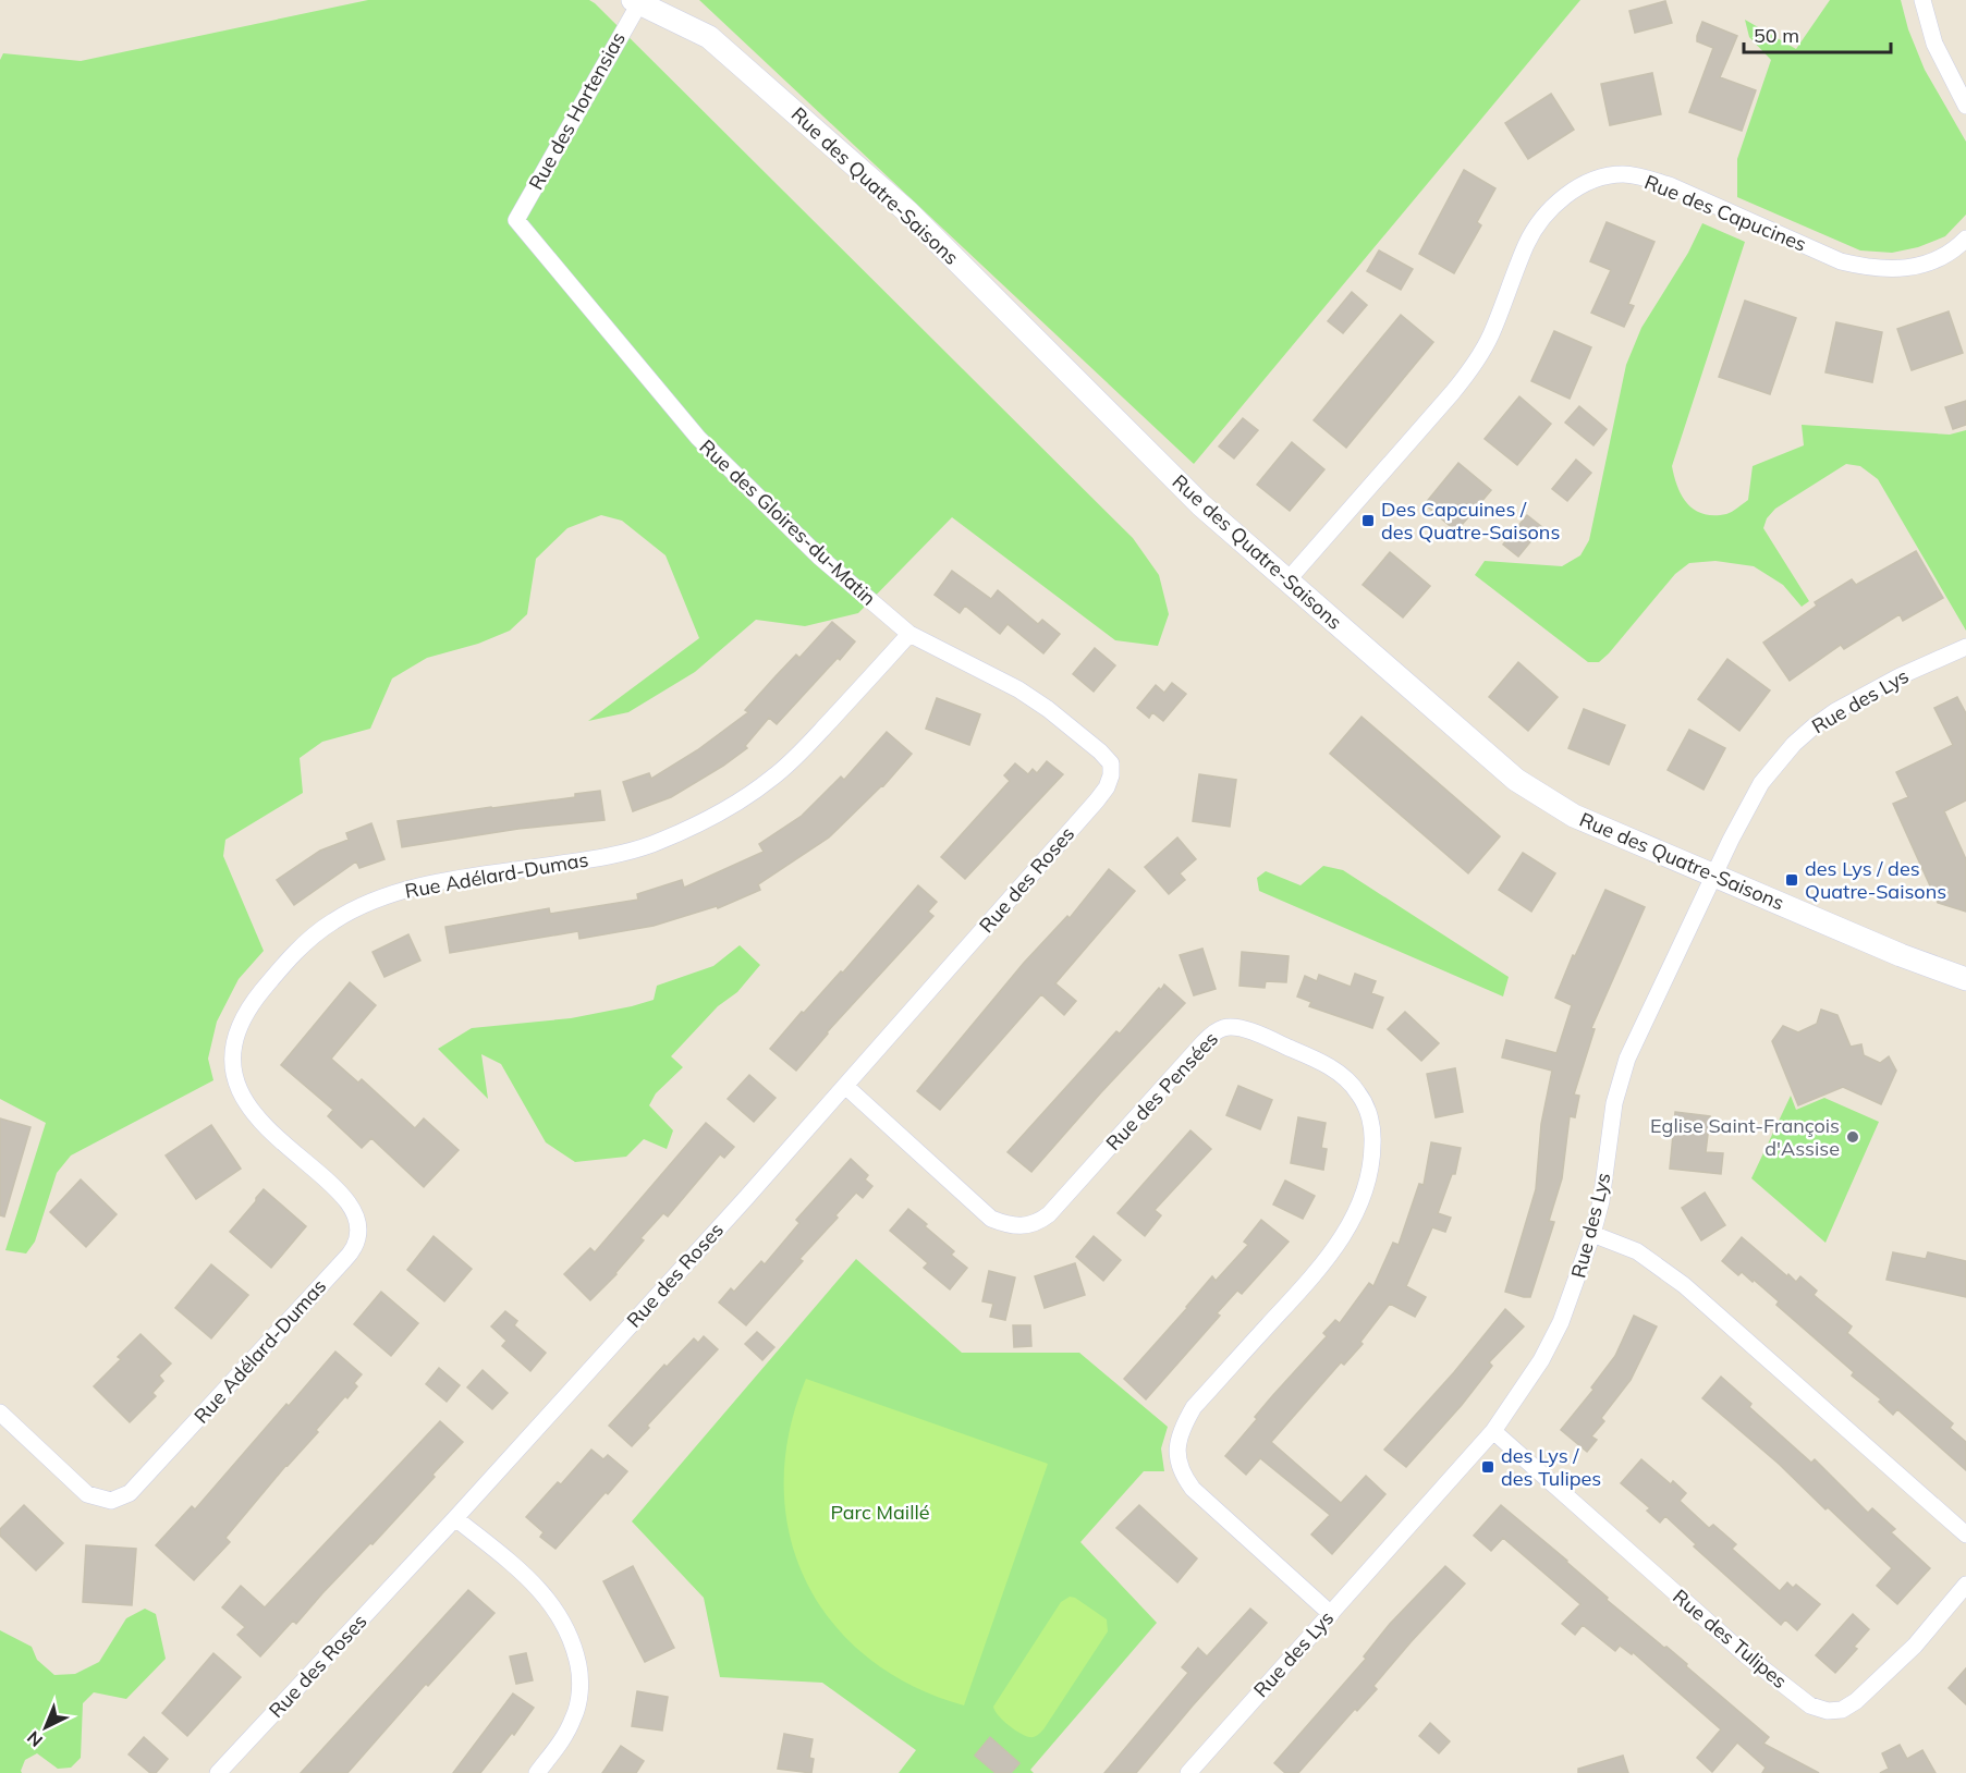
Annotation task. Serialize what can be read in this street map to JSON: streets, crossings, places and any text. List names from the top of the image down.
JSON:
{
  "streets": {
    "street": [
      "Rue des Hortensias",
      "Rue des Quatre-Saisons",
      "Rue des Capucines",
      "Rue des Gloires-du-Matin",
      "Rue des Lys",
      "Rue Adélard-Dumas",
      "Rue des Roses",
      "Rue des Pensées",
      "Rue des Tulipes"
    ]
  },
  "crossings": [
    ["Rue des Hortensias", "Rue des Quatre-Saisons"],
    ["Rue des Hortensias", "Rue des Gloires-du-Matin"],
    ["Rue des Quatre-Saisons", "Rue des Capucines"],
    ["Rue des Quatre-Saisons", "Rue des Lys"],
    ["Rue des Gloires-du-Matin", "Rue Adélard-Dumas"],
    ["Rue des Gloires-du-Matin", "Rue des Roses"],
    ["Rue des Lys", "Rue des Pensées"],
    ["Rue des Lys", "Rue des Tulipes"],
    ["Rue des Roses", "Rue des Pensées"]
  ],
  "parks": ["Parc Maillé"],
  "places": {
    "transit": ["Des Capcuines / des Quatre-Saisons", "des Lys / des Quatre-Saisons", "des Lys / des Tulipes"],
    "other": ["Eglise Saint-François d'Assise"]
  },
  "scale_bar": "50 m",
  "north": "bottom left"
}
